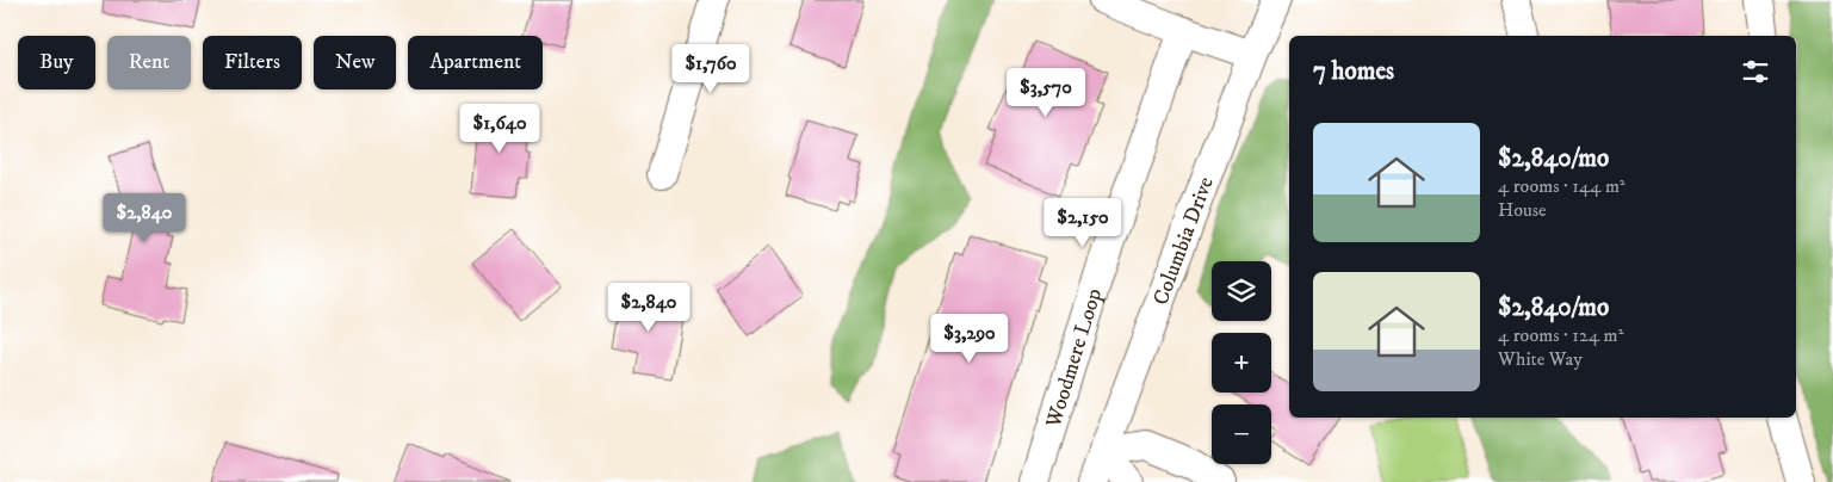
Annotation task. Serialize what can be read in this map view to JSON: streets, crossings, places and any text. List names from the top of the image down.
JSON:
{
  "streets": {
    "street": ["Columbia Drive", "Woodmere Loop"]
  },
  "page": {
    "chip": [
      "Buy",
      "Rent",
      "Filters",
      "New",
      "Apartment"
    ],
    "heading": "7 homes",
    "price": [
      "$1,760",
      "$3,570",
      "$1,640",
      "$2,840",
      "$2,150",
      "$2,840",
      "$3,290"
    ],
    "list": [
      {
        "name": "$2,840/mo",
        "note": "4 rooms · 144 m² · House"
      },
      {
        "name": "$2,840/mo",
        "note": "4 rooms · 124 m² · White Way"
      }
    ],
    "map_buttons": ["+", "−"]
  }
}
